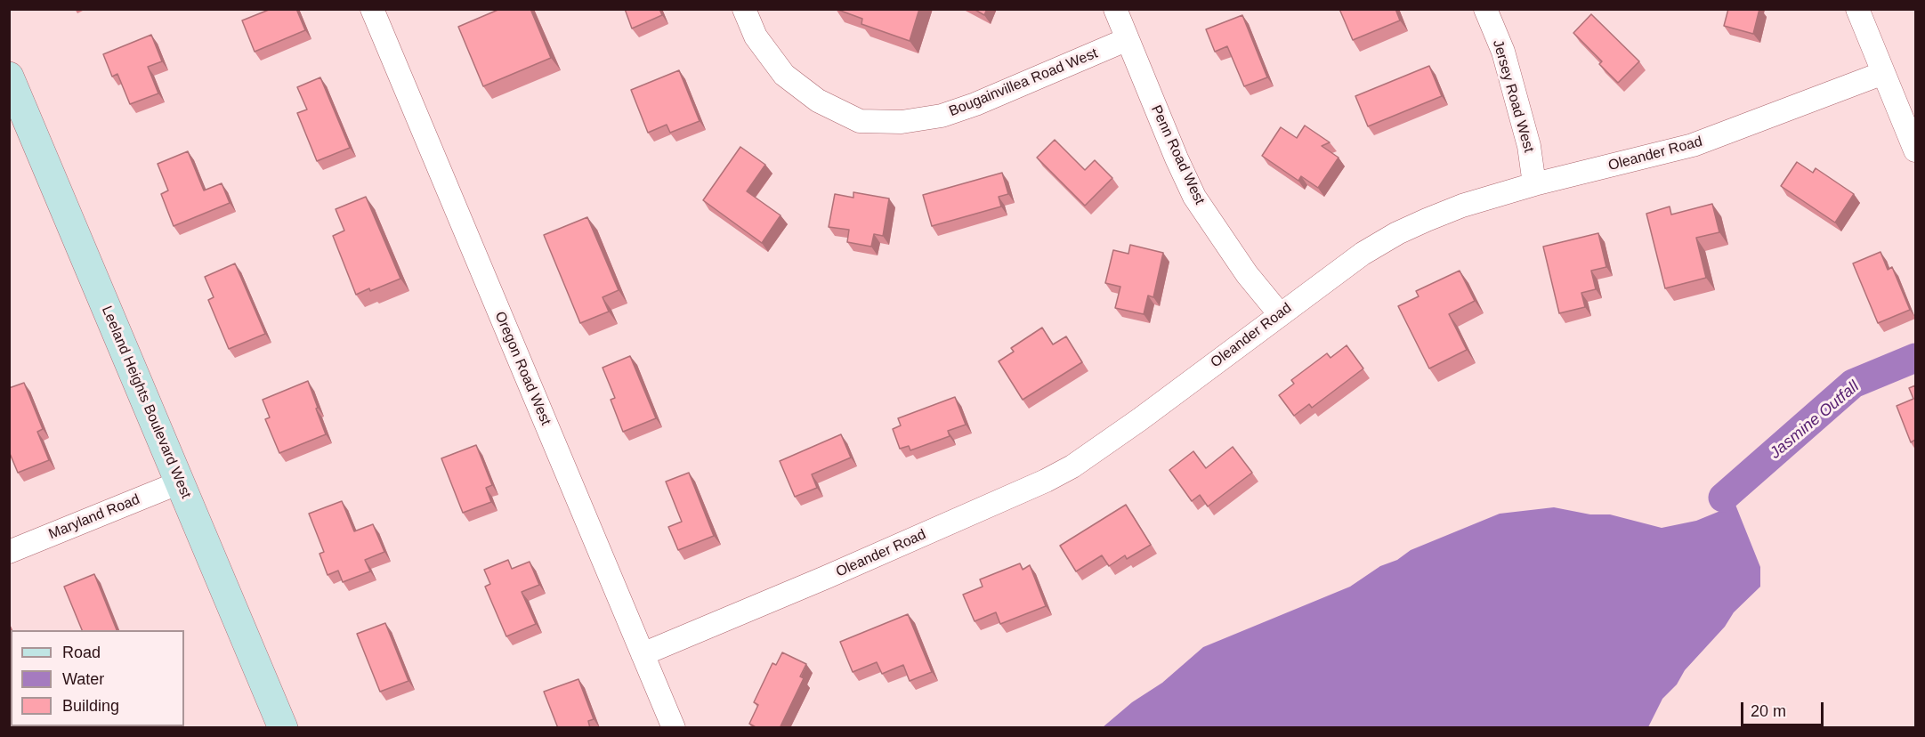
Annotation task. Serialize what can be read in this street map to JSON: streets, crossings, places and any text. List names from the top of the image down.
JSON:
{
  "streets": {
    "main road": ["Leeland Heights Boulevard West"],
    "street": [
      "Bougainvillea Road West",
      "Jersey Road West",
      "Oleander Road",
      "Penn Road West",
      "Oregon Road West",
      "Maryland Road"
    ]
  },
  "crossings": [
    ["Bougainvillea Road West", "Penn Road West"],
    ["Jersey Road West", "Oleander Road"],
    ["Oleander Road", "Penn Road West"],
    ["Oleander Road", "Oregon Road West"],
    ["Leeland Heights Boulevard West", "Maryland Road"]
  ],
  "water": ["Jasmine Outfall"],
  "legend": ["Road", "Water", "Building"],
  "scale_bar": "20 m"
}
